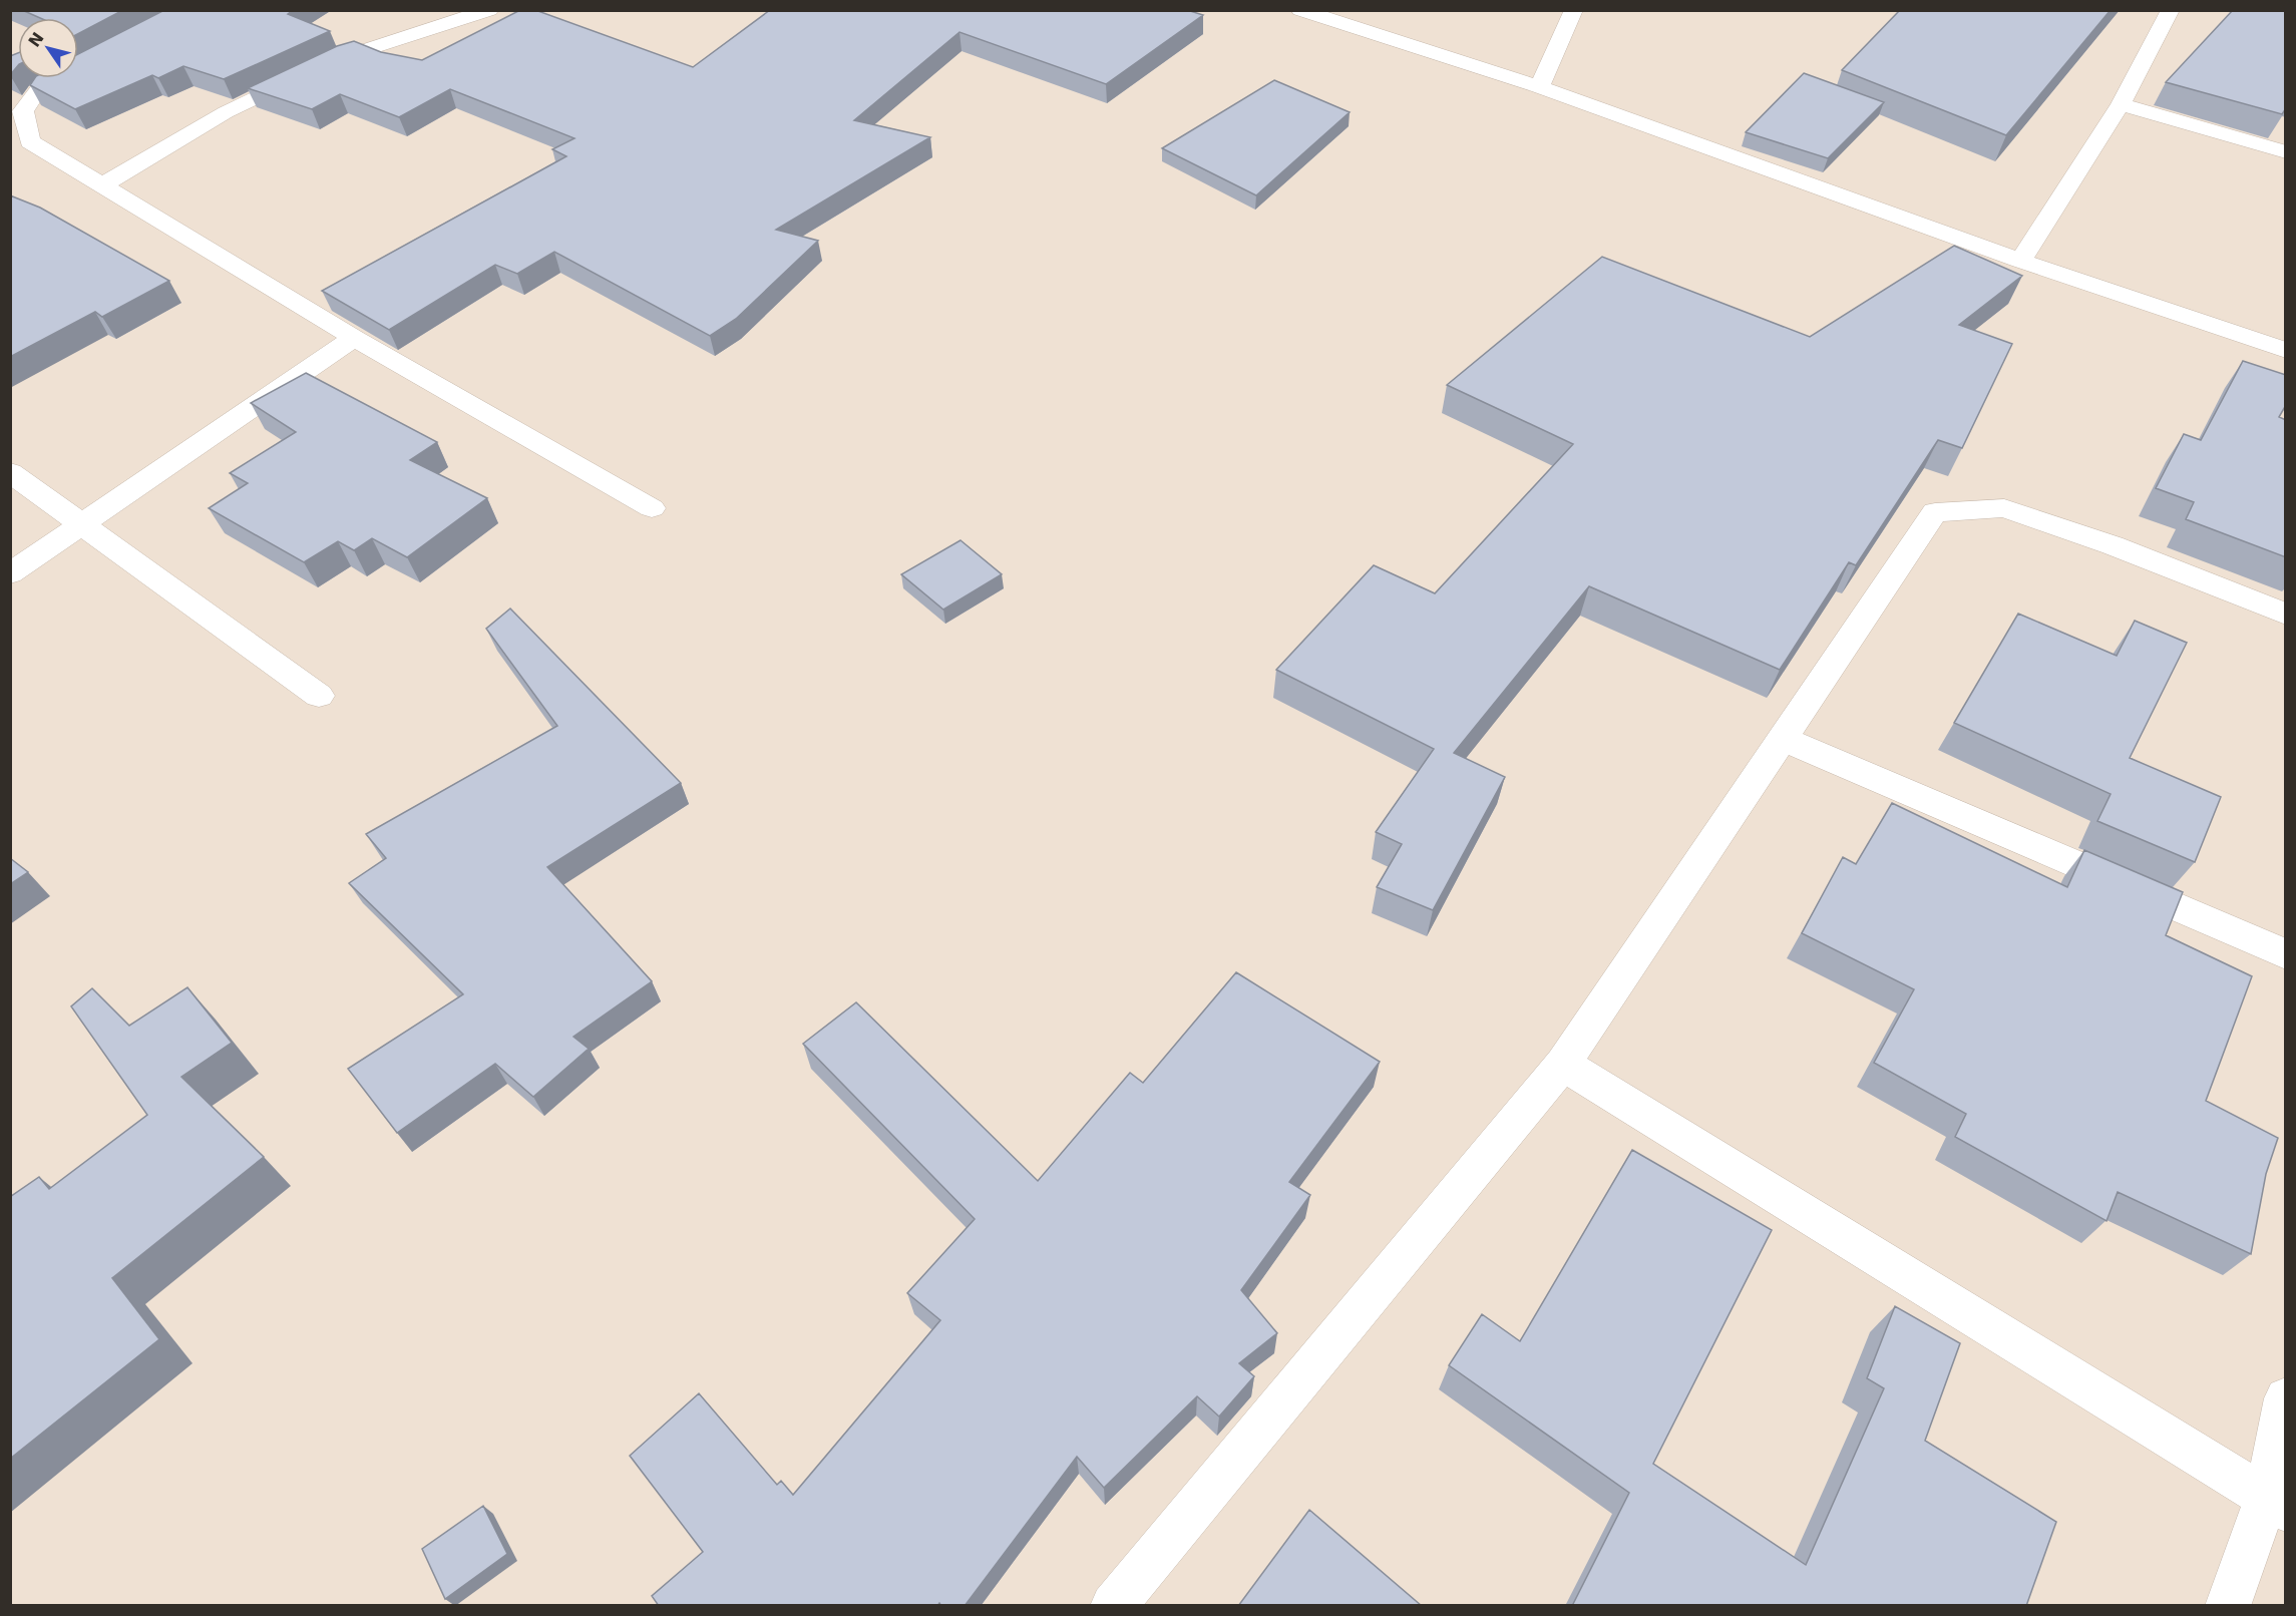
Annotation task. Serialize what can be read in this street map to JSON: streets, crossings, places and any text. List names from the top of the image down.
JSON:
{
  "north": "top left"
}
